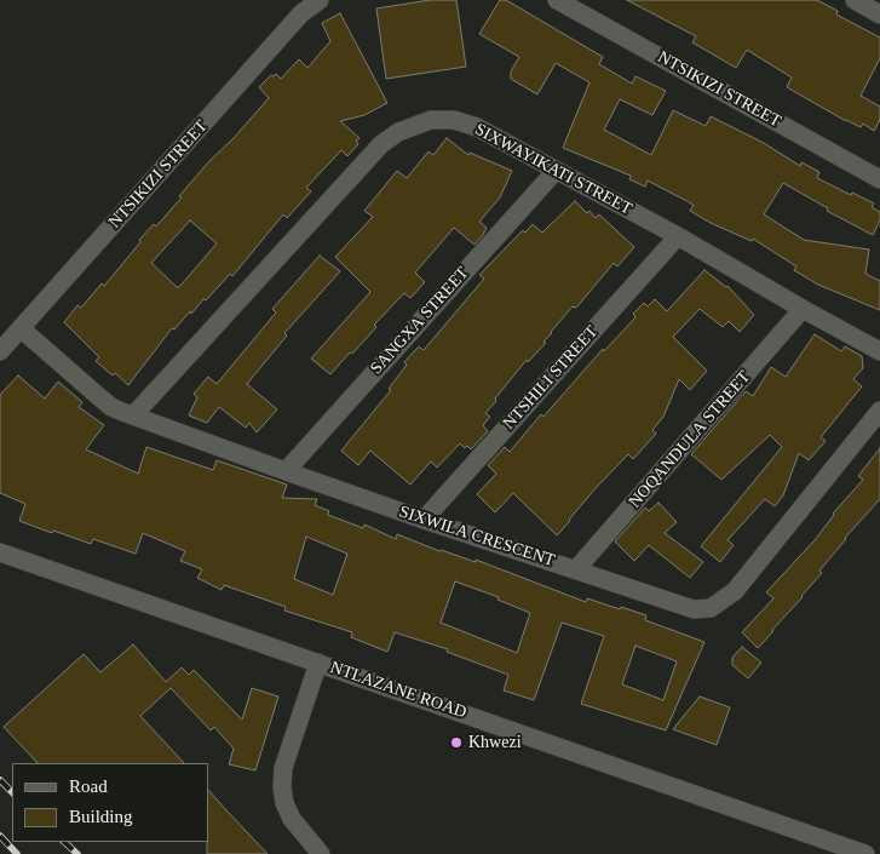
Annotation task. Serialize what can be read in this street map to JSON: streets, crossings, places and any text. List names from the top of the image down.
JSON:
{
  "streets": {
    "street": [
      "NTSIKIZI STREET",
      "SIXWAYIKATI STREET",
      "SANGXA STREET",
      "NTSHILI STREET",
      "NOQANDULA STREET",
      "SIXWILA CRESCENT",
      "NTLAZANE ROAD"
    ]
  },
  "crossings": [
    ["NTSIKIZI STREET", "SIXWILA CRESCENT"],
    ["SIXWAYIKATI STREET", "SANGXA STREET"],
    ["SIXWAYIKATI STREET", "NTSHILI STREET"],
    ["SIXWAYIKATI STREET", "NOQANDULA STREET"],
    ["SIXWAYIKATI STREET", "SIXWILA CRESCENT"],
    ["SANGXA STREET", "SIXWILA CRESCENT"],
    ["NTSHILI STREET", "SIXWILA CRESCENT"],
    ["NOQANDULA STREET", "SIXWILA CRESCENT"]
  ],
  "places": ["Khwezi"],
  "legend": ["Road", "Building"]
}
